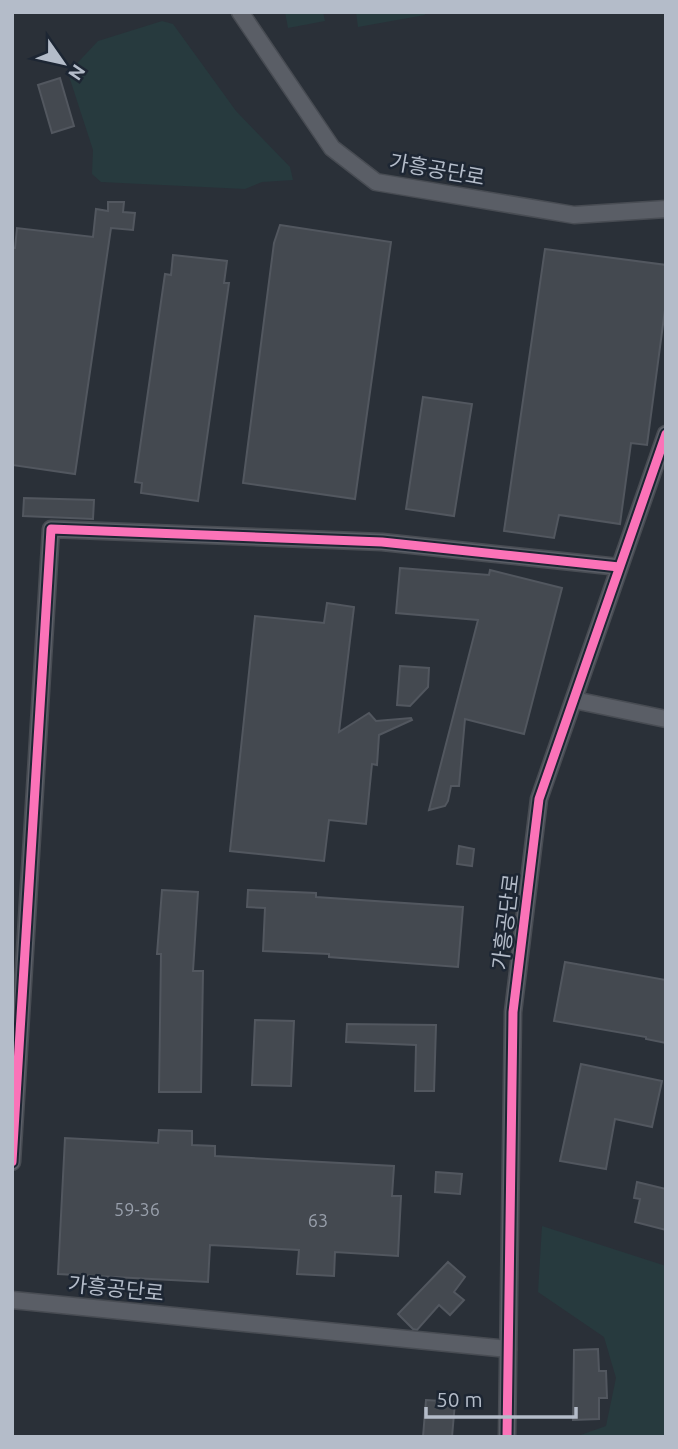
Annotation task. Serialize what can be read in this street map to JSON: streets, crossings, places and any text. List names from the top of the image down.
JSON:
{
  "streets": {
    "street": ["가흥공단로"]
  },
  "house_numbers": ["59-36", "63"],
  "scale_bar": "50 m",
  "north": "bottom right"
}
